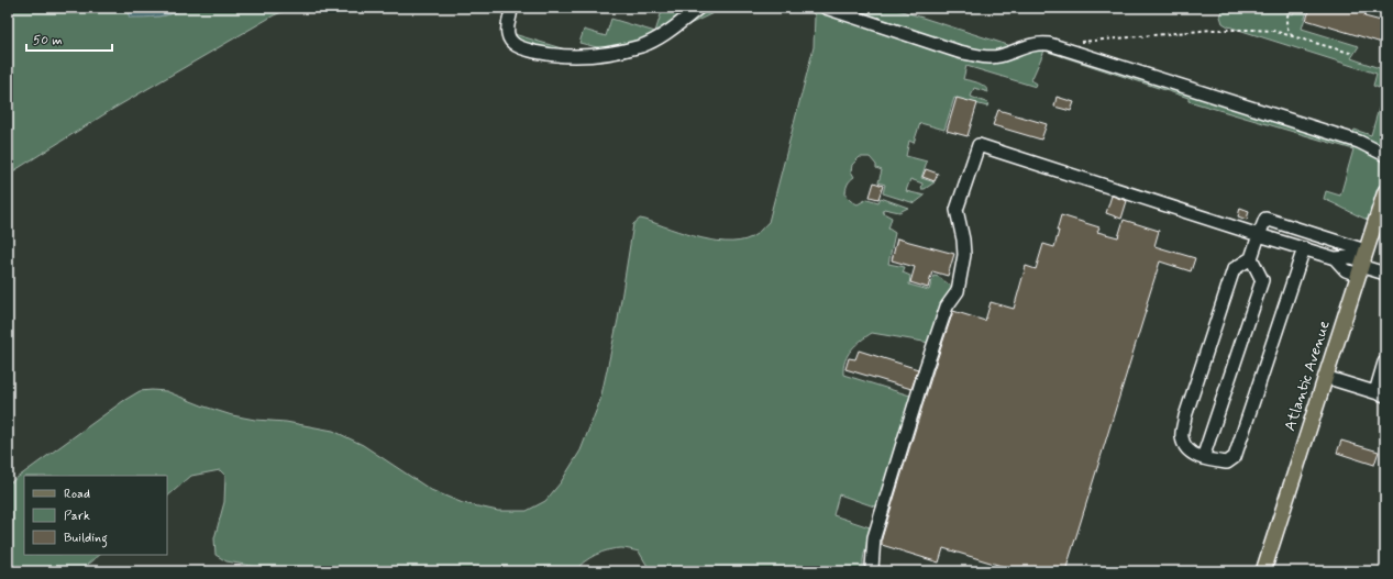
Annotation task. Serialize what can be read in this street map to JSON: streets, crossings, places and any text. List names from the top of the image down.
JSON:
{
  "streets": {
    "main road": ["Atlantic Avenue"]
  },
  "legend": ["Road", "Park", "Building"],
  "scale_bar": "50 m"
}
